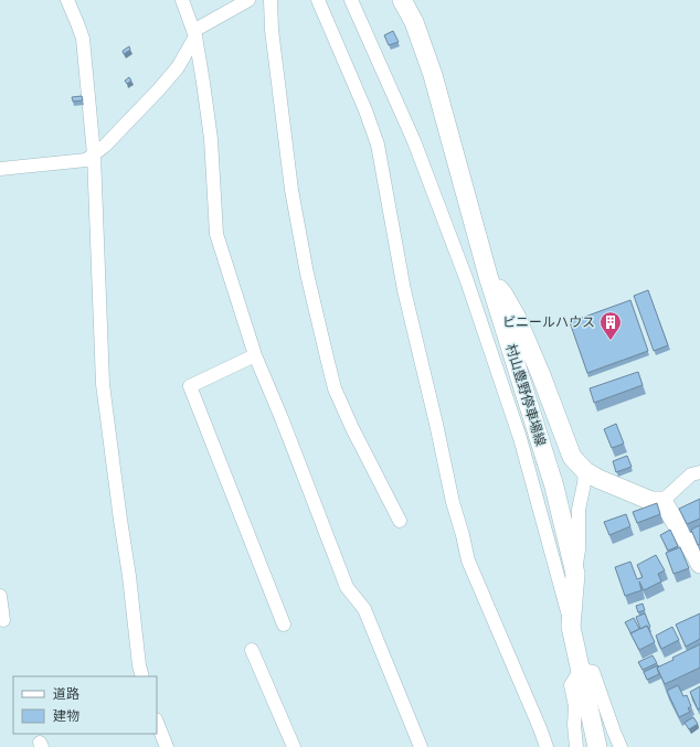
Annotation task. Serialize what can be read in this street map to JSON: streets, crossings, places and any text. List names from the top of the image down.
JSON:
{
  "streets": {
    "main road": ["村山豊野停車場線"]
  },
  "places": {
    "building": ["ビニールハウス"]
  },
  "legend": ["道路", "建物"]
}
